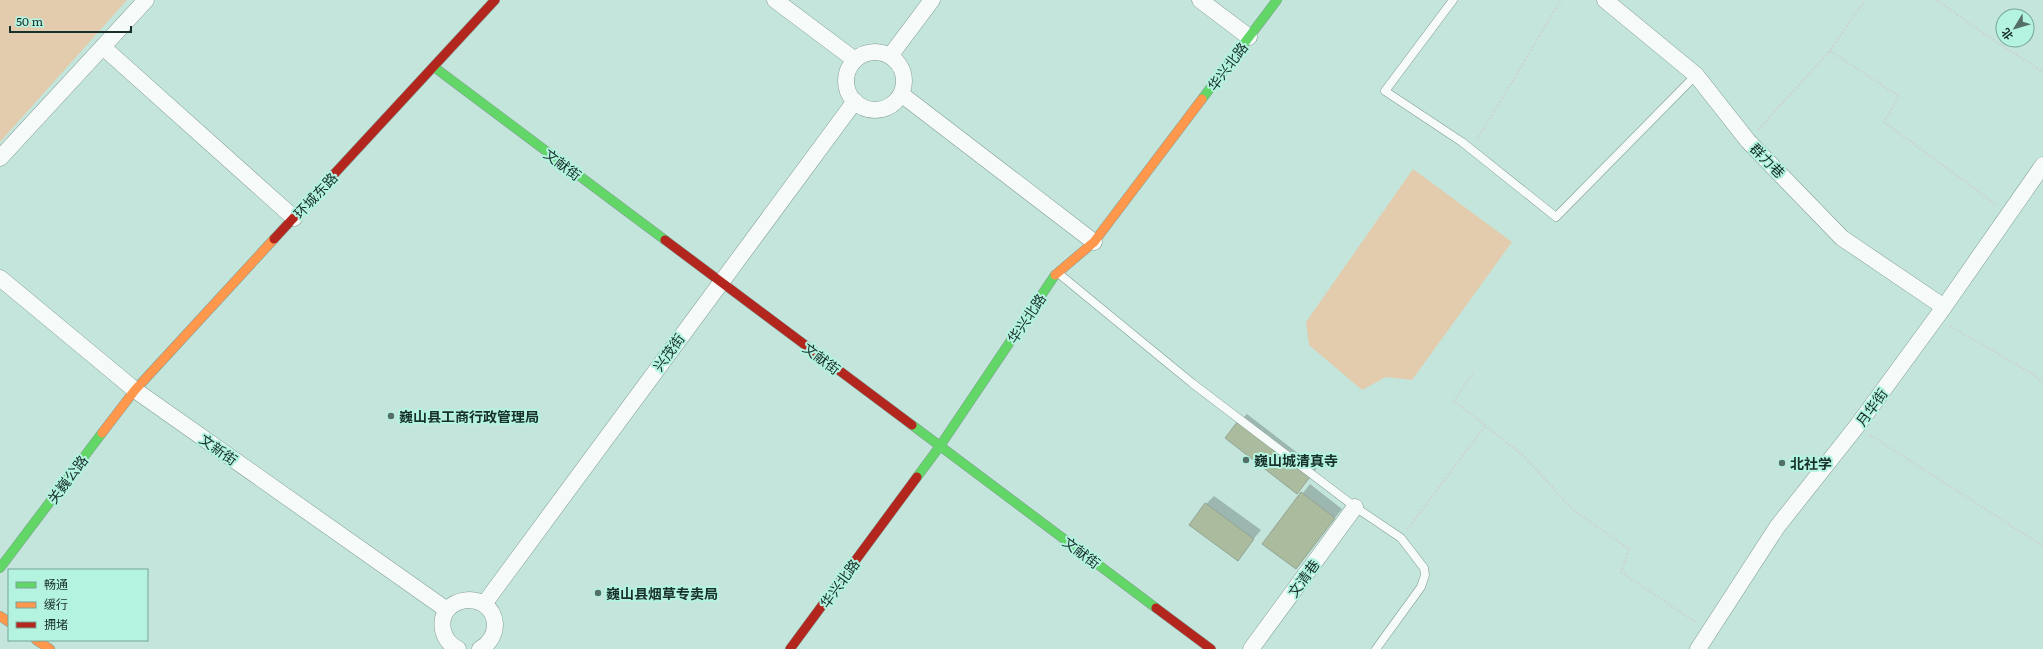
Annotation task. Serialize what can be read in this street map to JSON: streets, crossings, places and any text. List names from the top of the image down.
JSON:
{
  "streets": {
    "main road": [
      "华兴北路",
      "文献街",
      "环城东路",
      "关巍公路"
    ],
    "street": [
      "群力巷",
      "兴茂街",
      "月华街",
      "文新街",
      "文清巷"
    ]
  },
  "crossings": [
    ["华兴北路", "文献街"],
    ["群力巷", "月华街"],
    ["文献街", "环城东路"],
    ["文献街", "兴茂街"],
    ["环城东路", "文新街"],
    ["环城东路", "关巍公路"],
    ["文新街", "关巍公路"]
  ],
  "places": [
    "巍山县工商行政管理局",
    "巍山城清真寺",
    "北社学",
    "巍山县烟草专卖局"
  ],
  "legend": ["畅通", "缓行", "拥堵"],
  "scale_bar": "50 m",
  "north": "bottom left"
}
